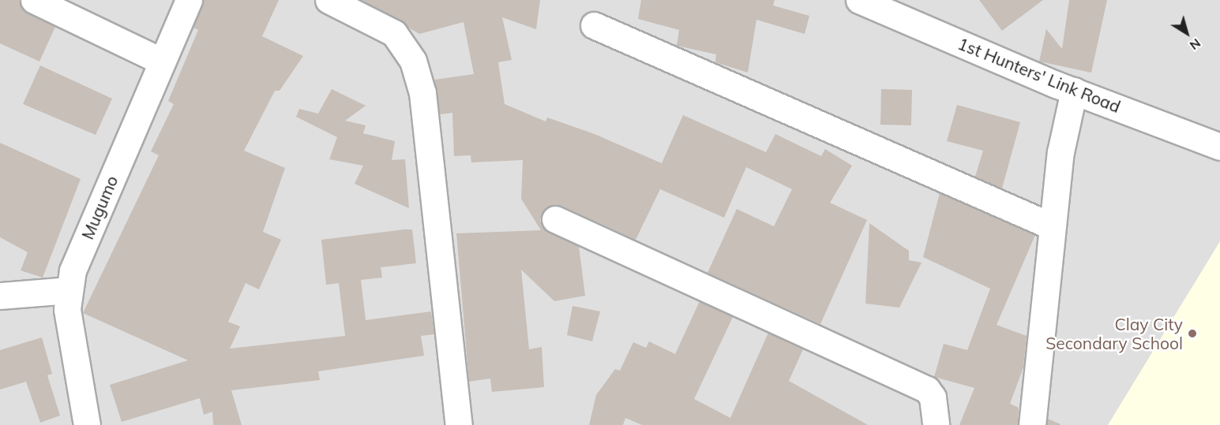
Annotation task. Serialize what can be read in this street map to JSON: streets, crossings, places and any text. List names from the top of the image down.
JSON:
{
  "streets": {
    "street": ["1st Hunters' Link Road", "Mugumo"]
  },
  "places": ["Clay City Secondary School"],
  "north": "bottom right"
}
